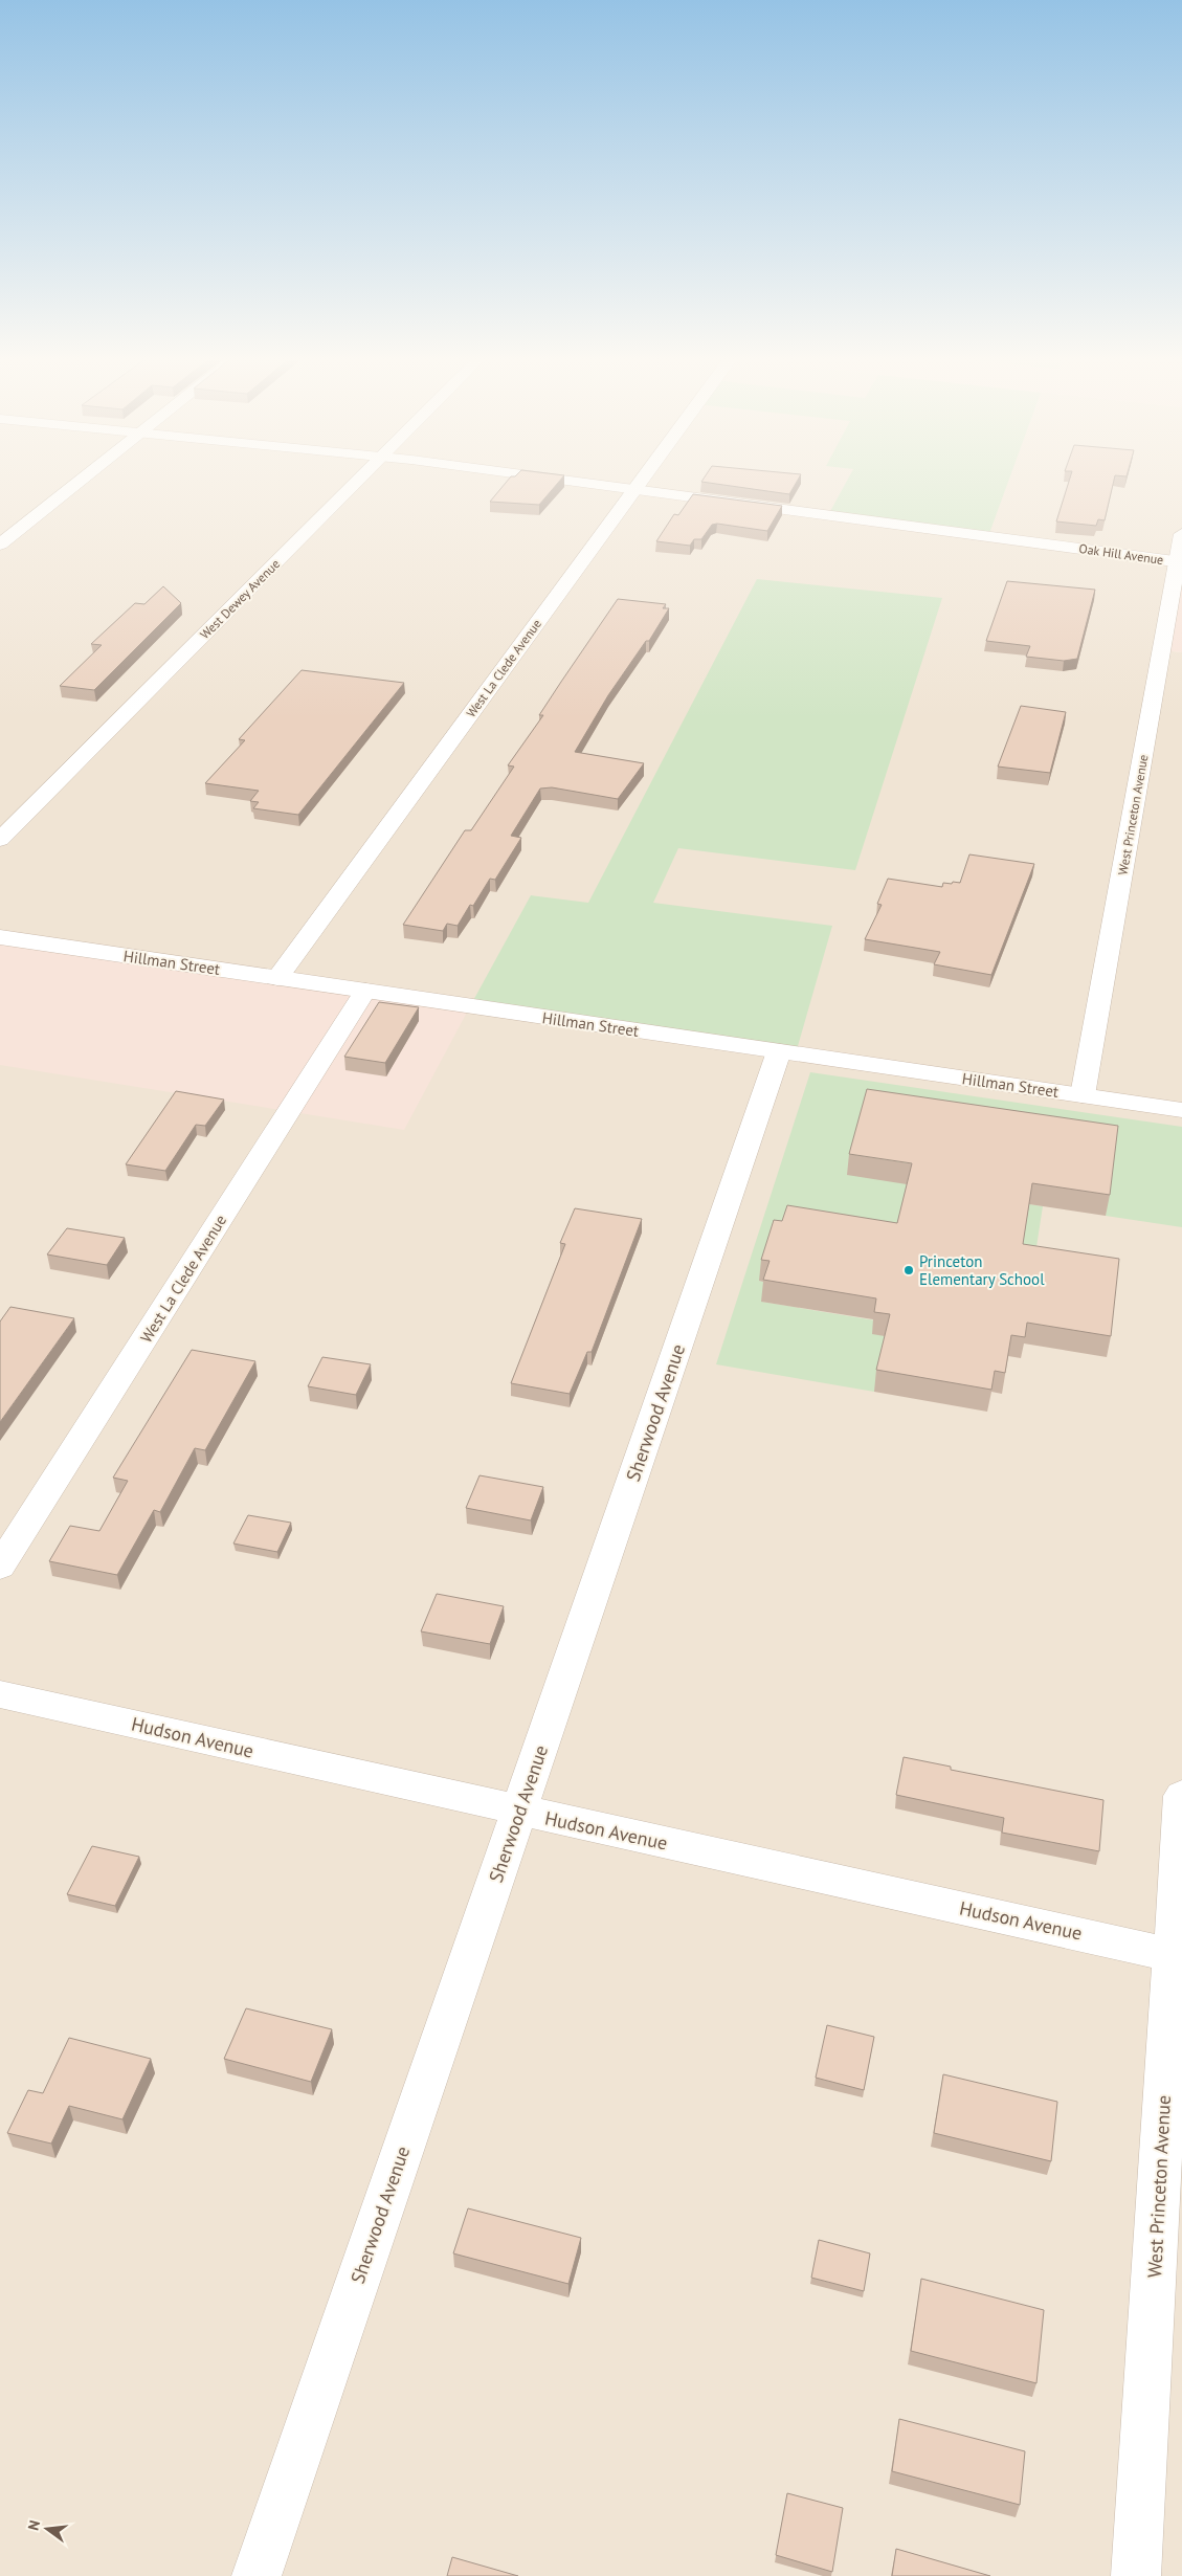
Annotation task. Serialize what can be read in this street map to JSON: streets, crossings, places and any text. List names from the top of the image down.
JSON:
{
  "streets": {
    "street": [
      "Oak Hill Avenue",
      "West Dewey Avenue",
      "West La Clede Avenue",
      "West Princeton Avenue",
      "Hillman Street",
      "Sherwood Avenue",
      "Hudson Avenue"
    ]
  },
  "crossings": [
    ["Oak Hill Avenue", "West La Clede Avenue"],
    ["Oak Hill Avenue", "West Princeton Avenue"],
    ["West La Clede Avenue", "Hillman Street"],
    ["West Princeton Avenue", "Hillman Street"],
    ["West Princeton Avenue", "Hudson Avenue"],
    ["Hillman Street", "Sherwood Avenue"],
    ["Sherwood Avenue", "Hudson Avenue"]
  ],
  "places": ["Princeton Elementary School"],
  "north": "left"
}
